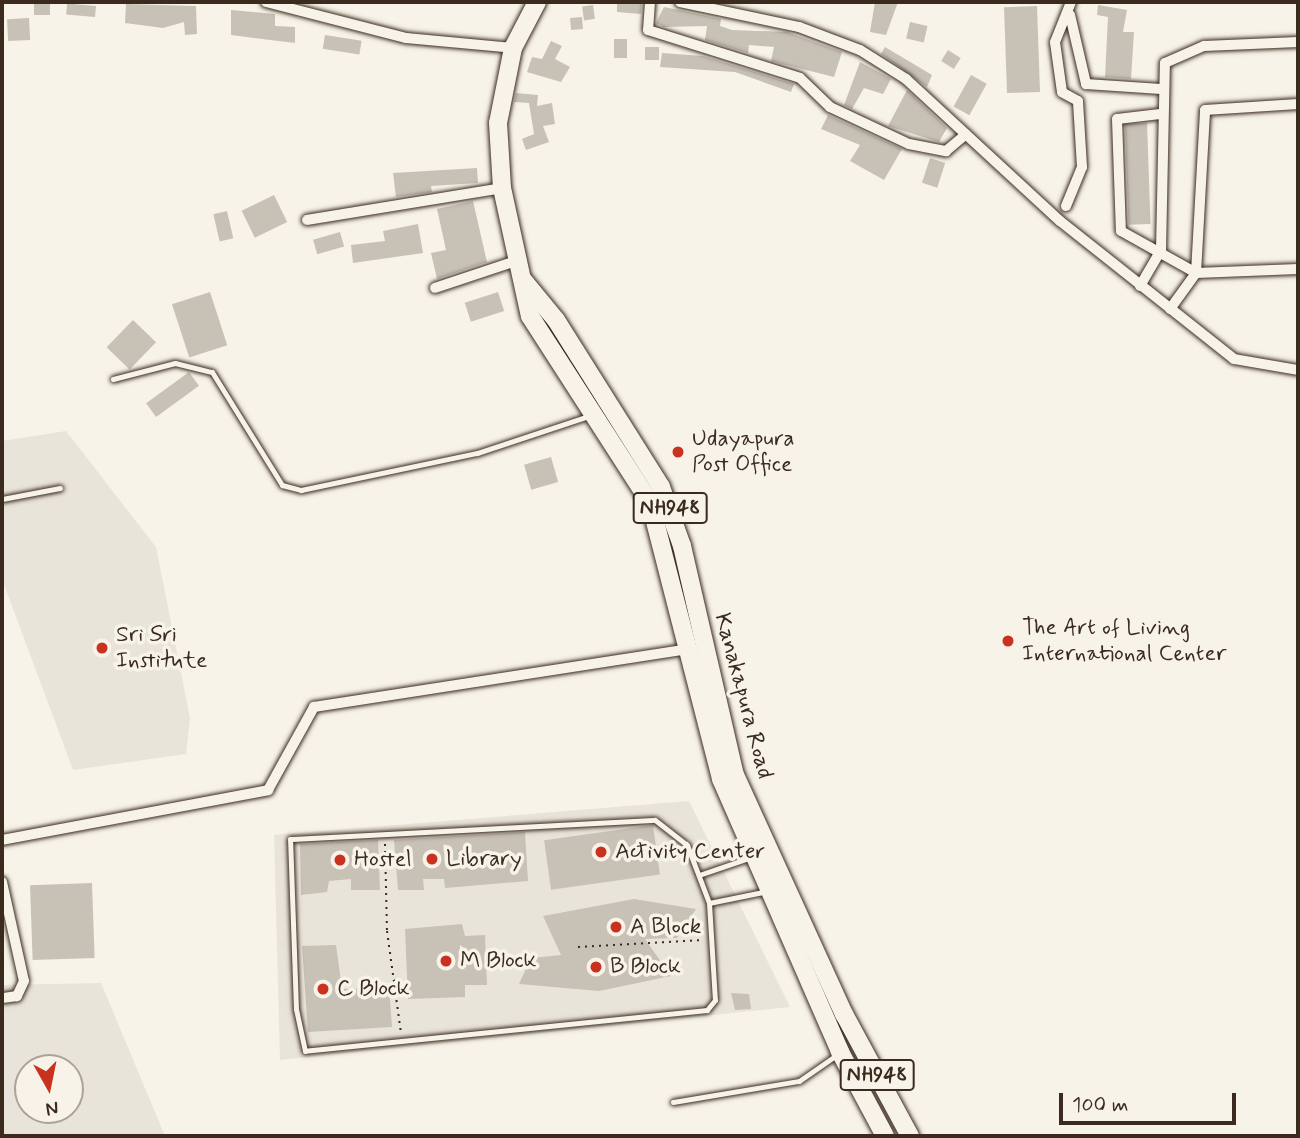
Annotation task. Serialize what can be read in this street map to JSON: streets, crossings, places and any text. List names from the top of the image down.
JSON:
{
  "streets": {
    "highway": ["NH948", "Kanakapura Road"]
  },
  "places": [
    "Udayapura Post Office",
    "The Art of Living International Center",
    "Sri Sri Institute",
    "Activity Center",
    "Library",
    "Hostel",
    "A Block",
    "M Block",
    "B Block",
    "C Block"
  ],
  "scale_bar": "100 m",
  "north": "bottom"
}
